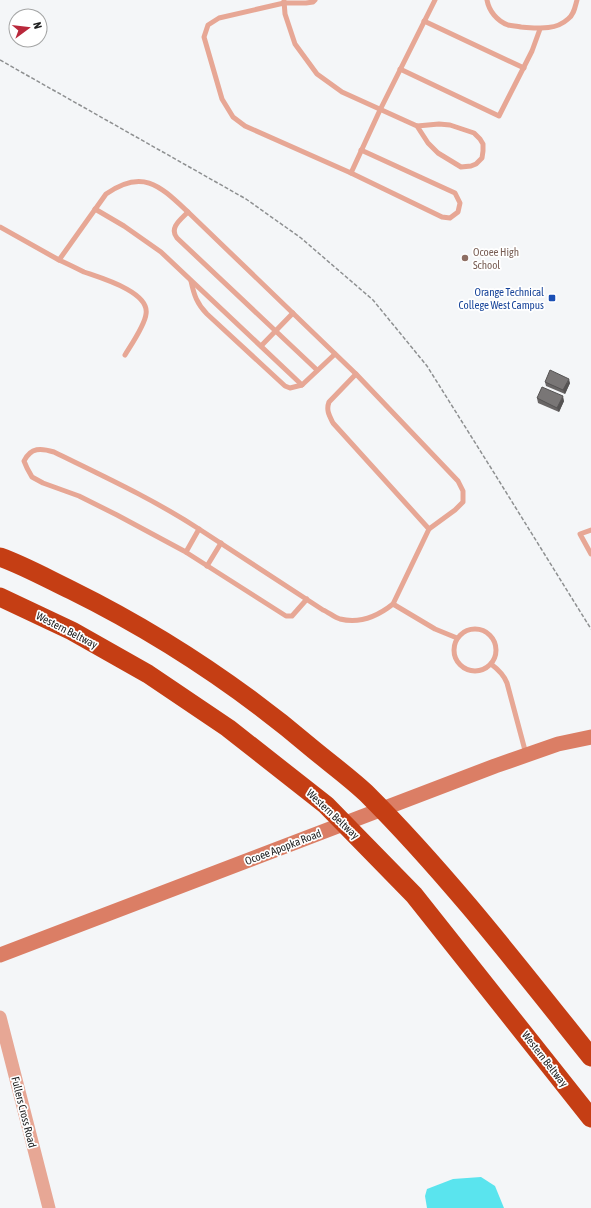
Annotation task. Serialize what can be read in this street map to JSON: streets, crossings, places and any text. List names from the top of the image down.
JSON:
{
  "streets": {
    "highway": ["Western Beltway"],
    "main road": ["Ocoee Apopka Road"],
    "street": ["Fullers Cross Road"]
  },
  "places": {
    "other": ["Ocoee High School"],
    "transit": ["Orange Technical College West Campus"]
  },
  "north": "right"
}
